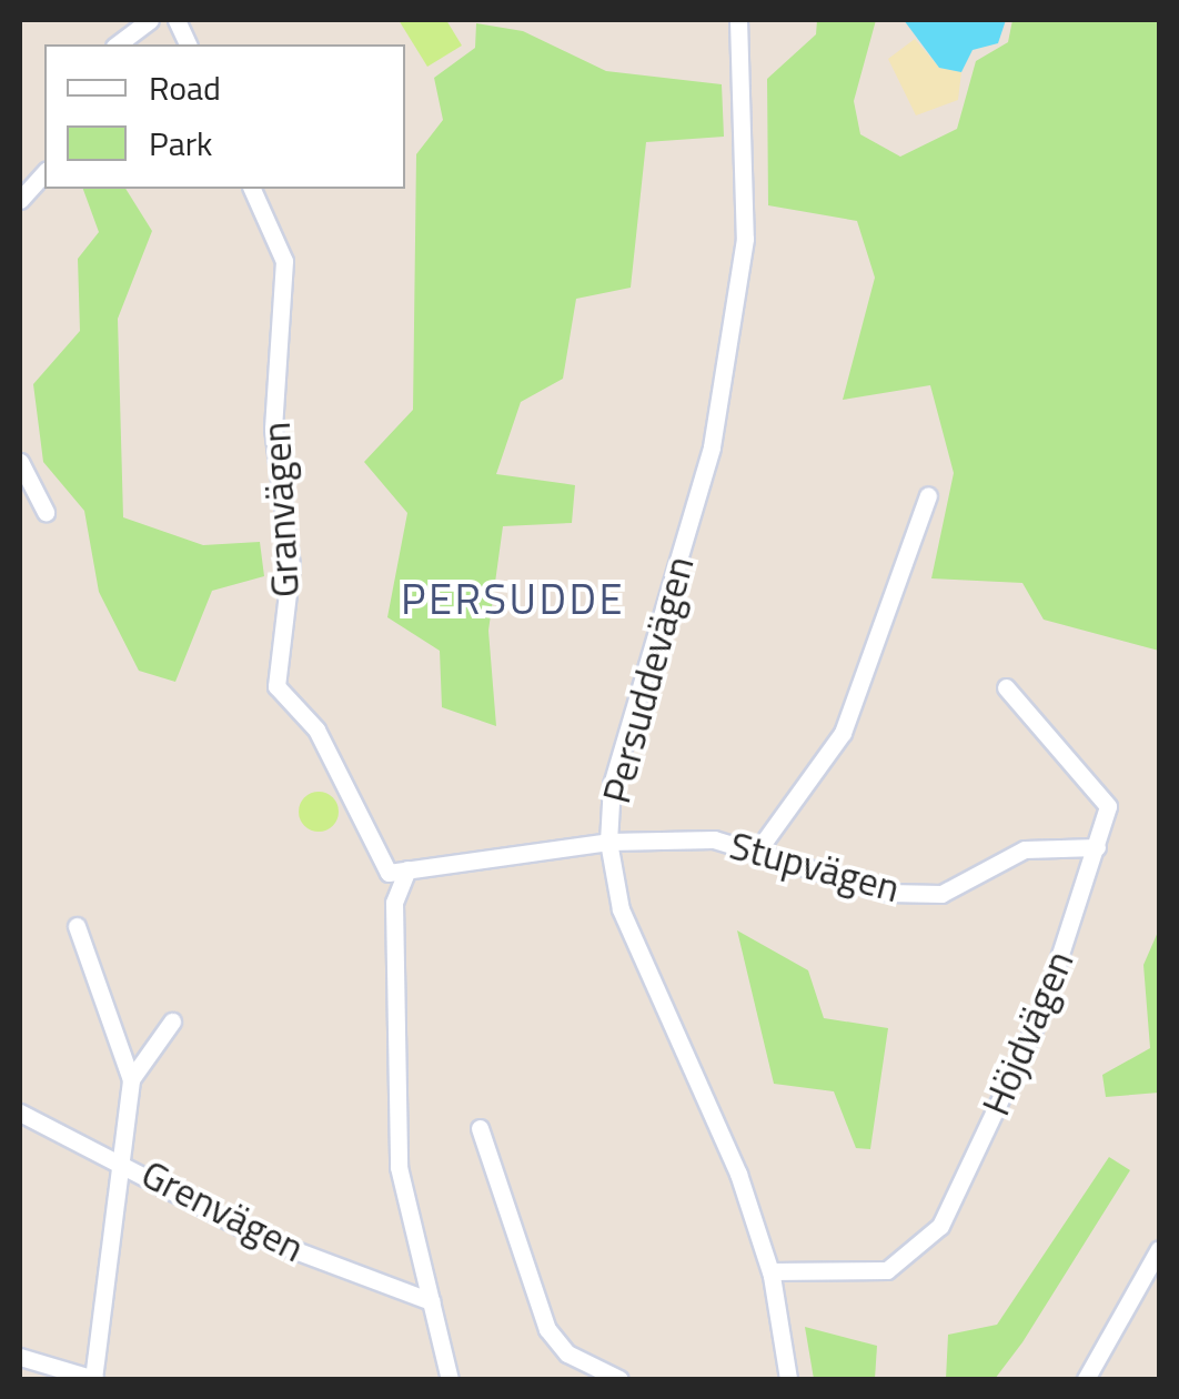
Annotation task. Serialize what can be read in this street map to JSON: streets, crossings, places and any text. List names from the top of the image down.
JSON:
{
  "streets": {
    "street": [
      "Granvägen",
      "Persuddevägen",
      "Stupvägen",
      "Höjdvägen",
      "Grenvägen"
    ]
  },
  "crossings": [
    ["Granvägen", "Stupvägen"],
    ["Persuddevägen", "Stupvägen"],
    ["Persuddevägen", "Höjdvägen"],
    ["Stupvägen", "Höjdvägen"]
  ],
  "districts": ["PERSUDDE"],
  "legend": ["Road", "Park"]
}
